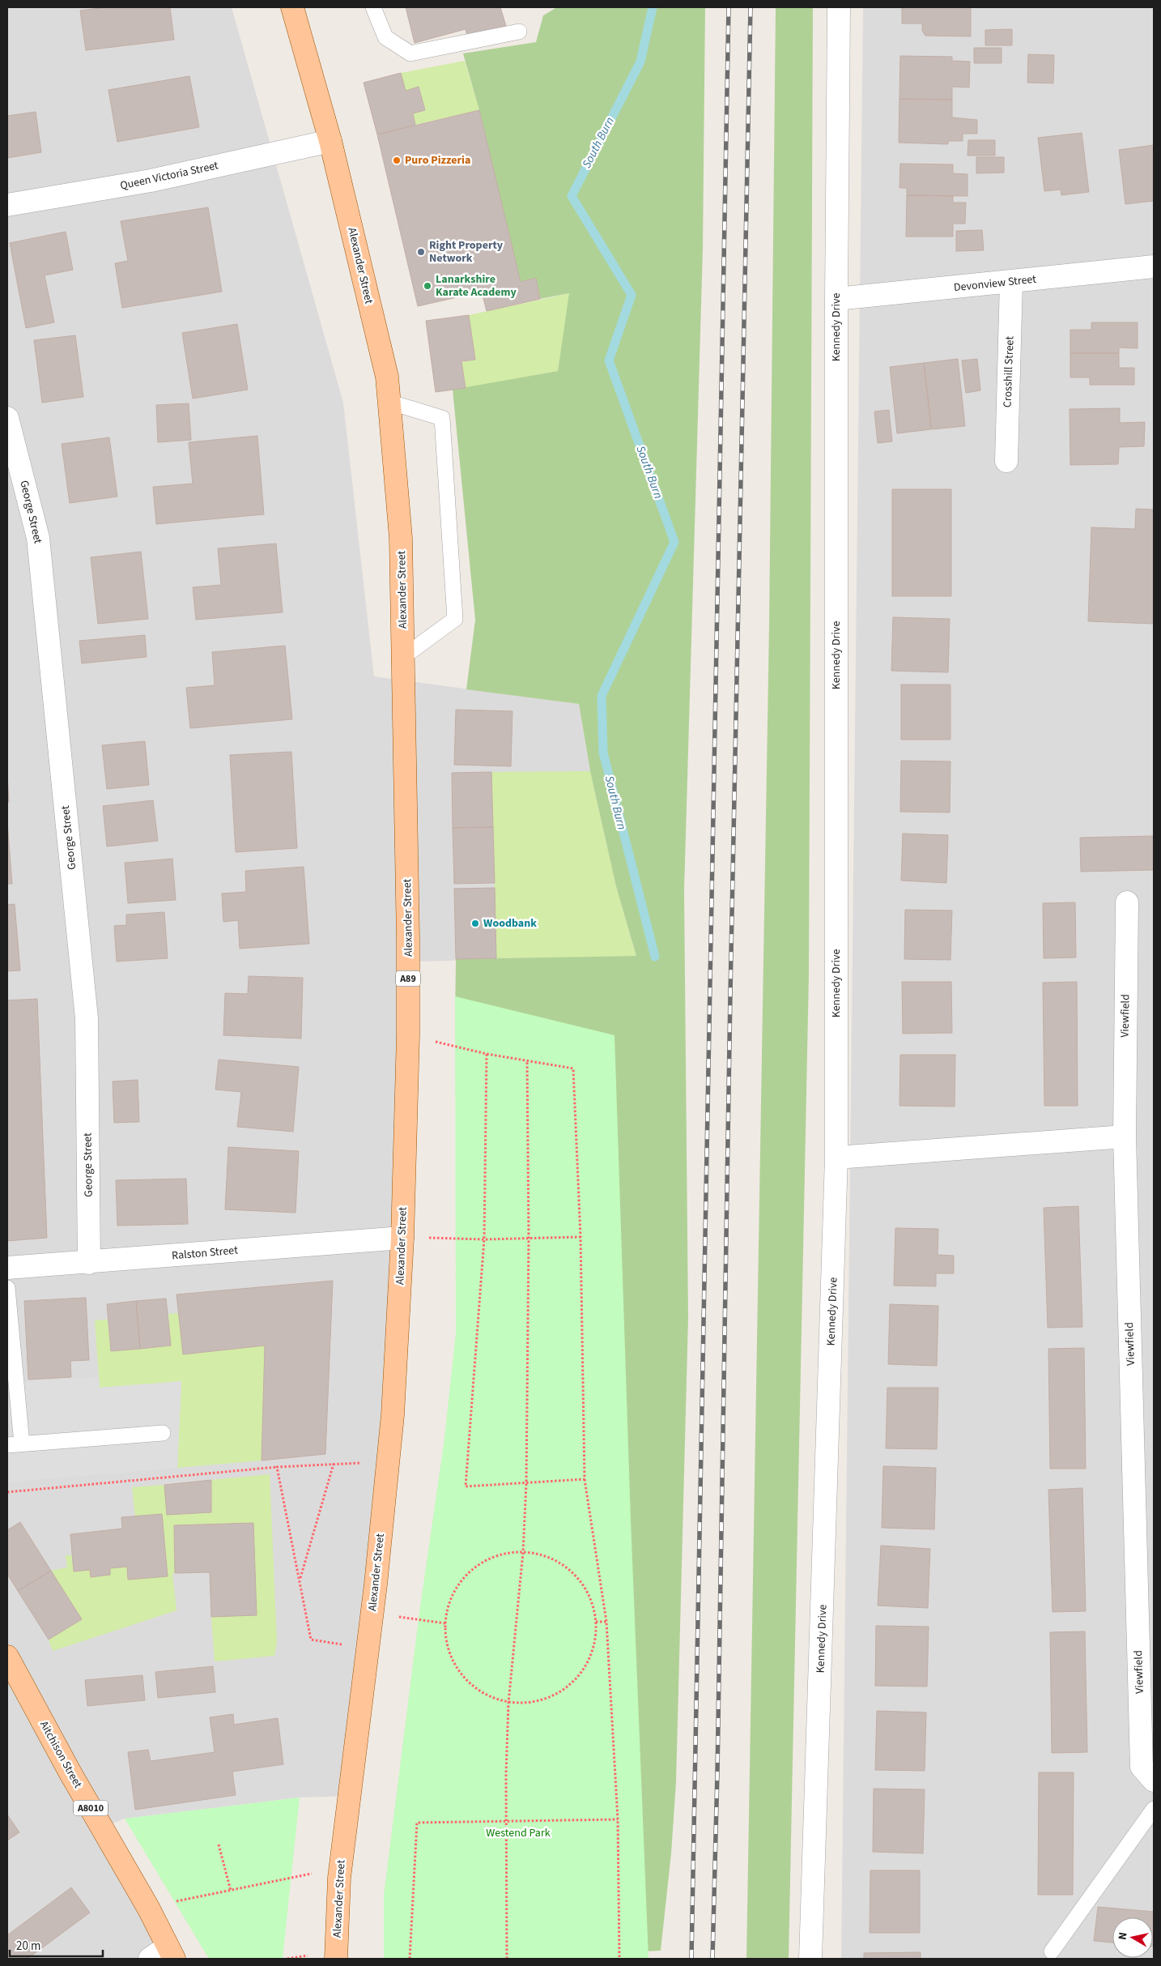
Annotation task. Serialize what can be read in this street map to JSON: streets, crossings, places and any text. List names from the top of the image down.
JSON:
{
  "streets": {
    "main road": [
      "Alexander Street",
      "A89",
      "Aitchison Street",
      "A8010"
    ],
    "street": [
      "Queen Victoria Street",
      "Devonview Street",
      "Kennedy Drive",
      "Crosshill Street",
      "George Street",
      "Viewfield",
      "Ralston Street"
    ]
  },
  "crossings": [
    ["Queen Victoria Street", "Alexander Street"],
    ["Alexander Street", "Ralston Street"],
    ["Devonview Street", "Kennedy Drive"],
    ["Devonview Street", "Crosshill Street"],
    ["George Street", "Ralston Street"]
  ],
  "water": ["South Burn"],
  "parks": ["Westend Park"],
  "places": [
    "Puro Pizzeria",
    "Right Property Network",
    "Lanarkshire Karate Academy",
    "Woodbank"
  ],
  "scale_bar": "20 m",
  "north": "left"
}
